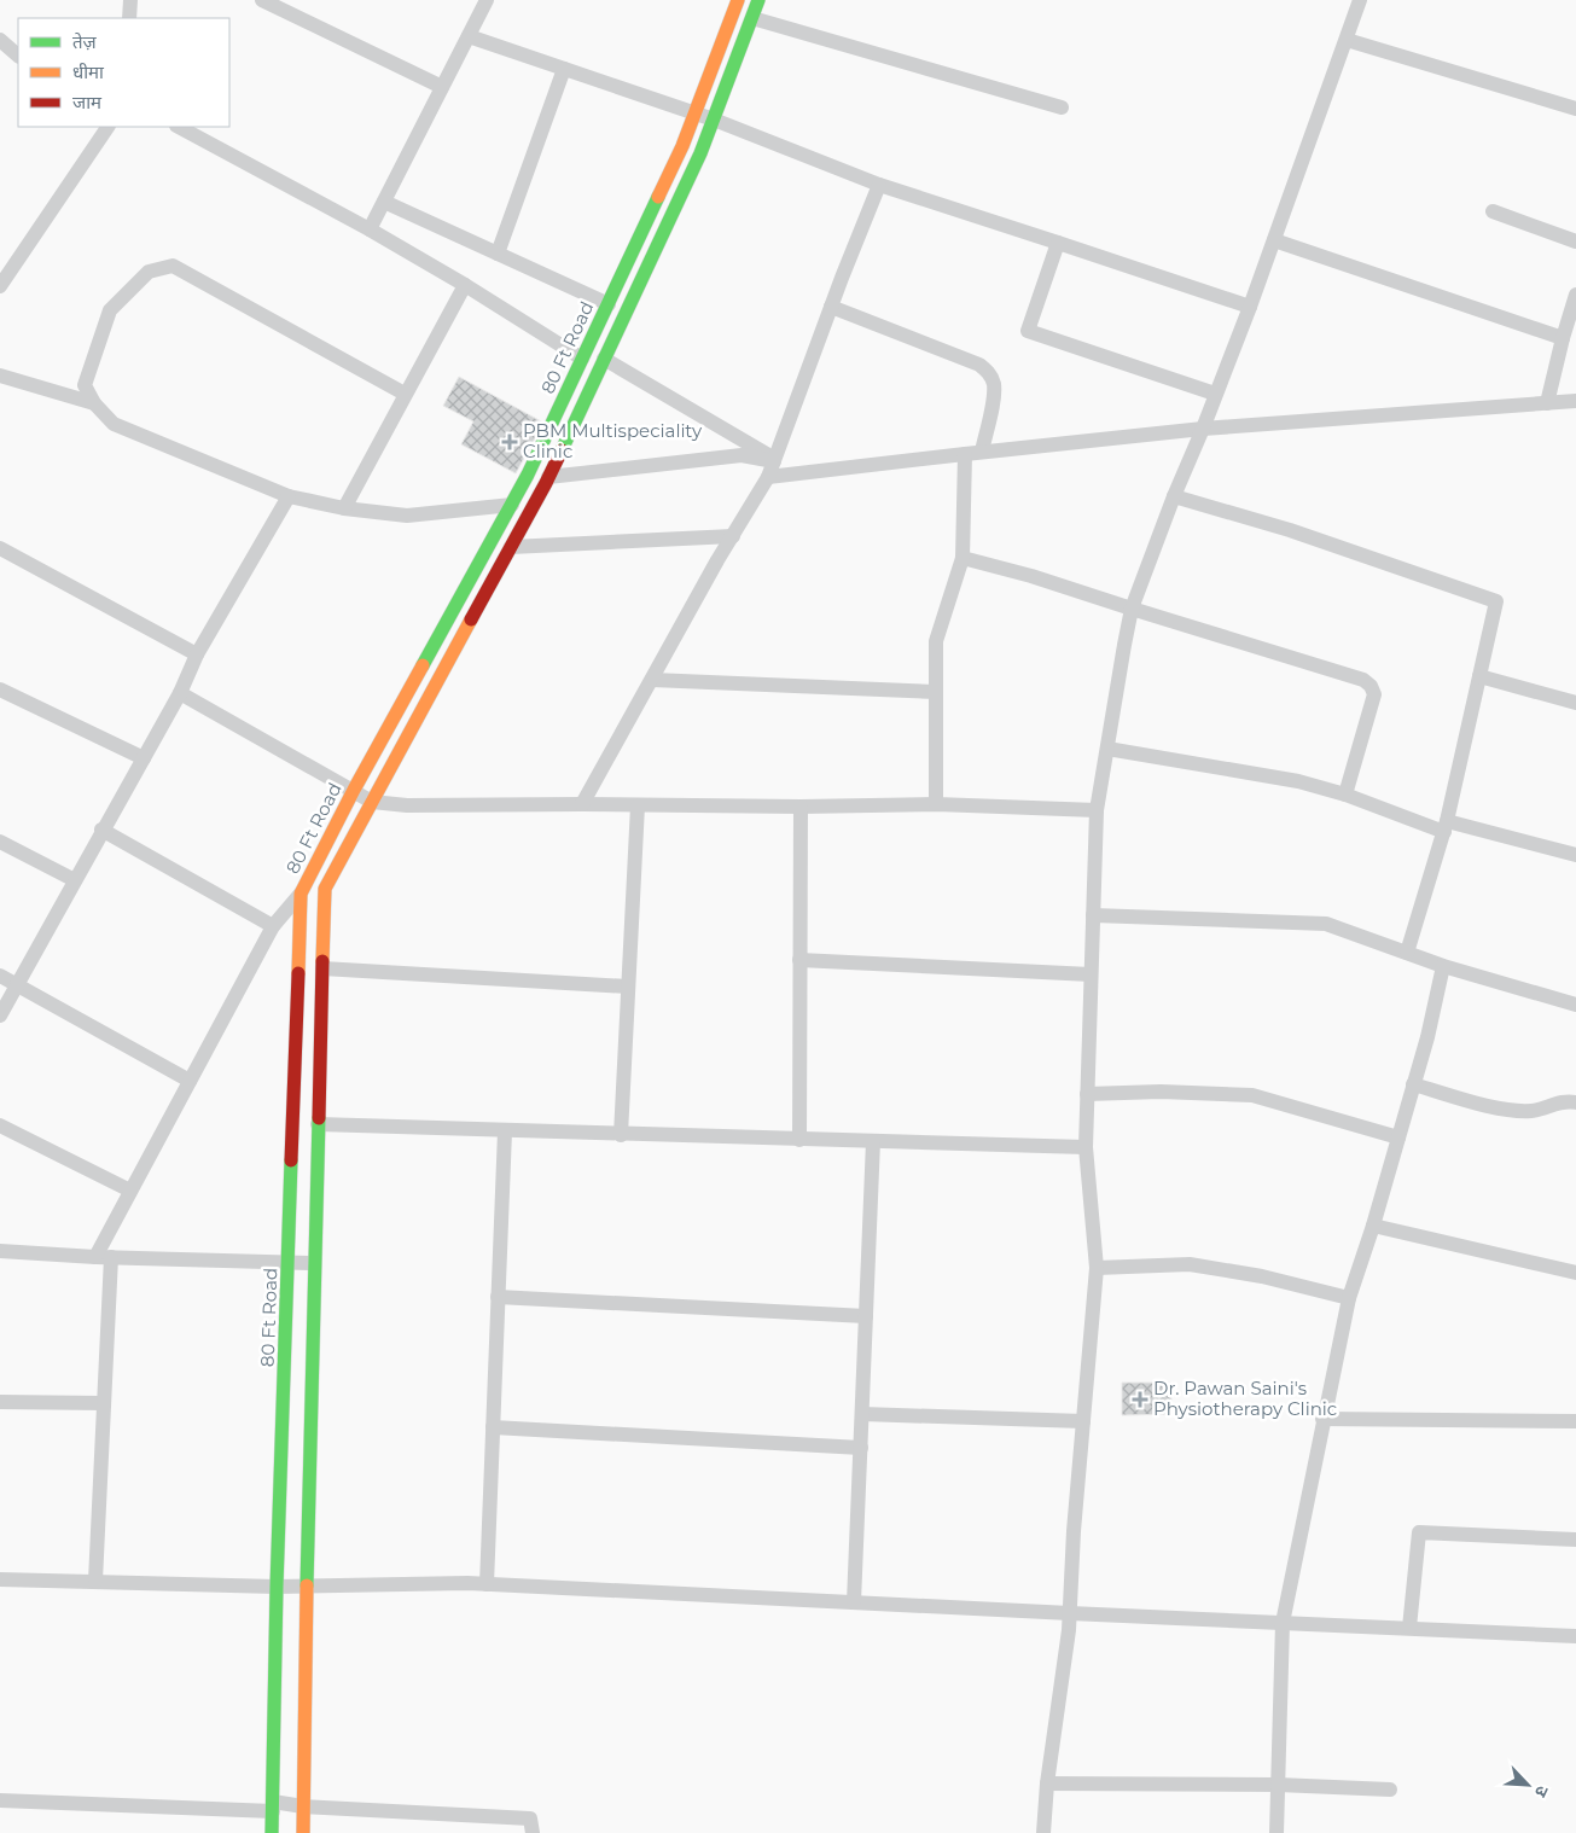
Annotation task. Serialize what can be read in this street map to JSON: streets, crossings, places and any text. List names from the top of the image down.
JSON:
{
  "streets": {
    "main road": ["80 Ft Road"]
  },
  "places": {
    "health": ["PBM Multispeciality Clinic", "Dr. Pawan Saini's Physiotherapy Clinic"]
  },
  "legend": ["तेज़", "धीमा", "जाम"],
  "north": "bottom right"
}
